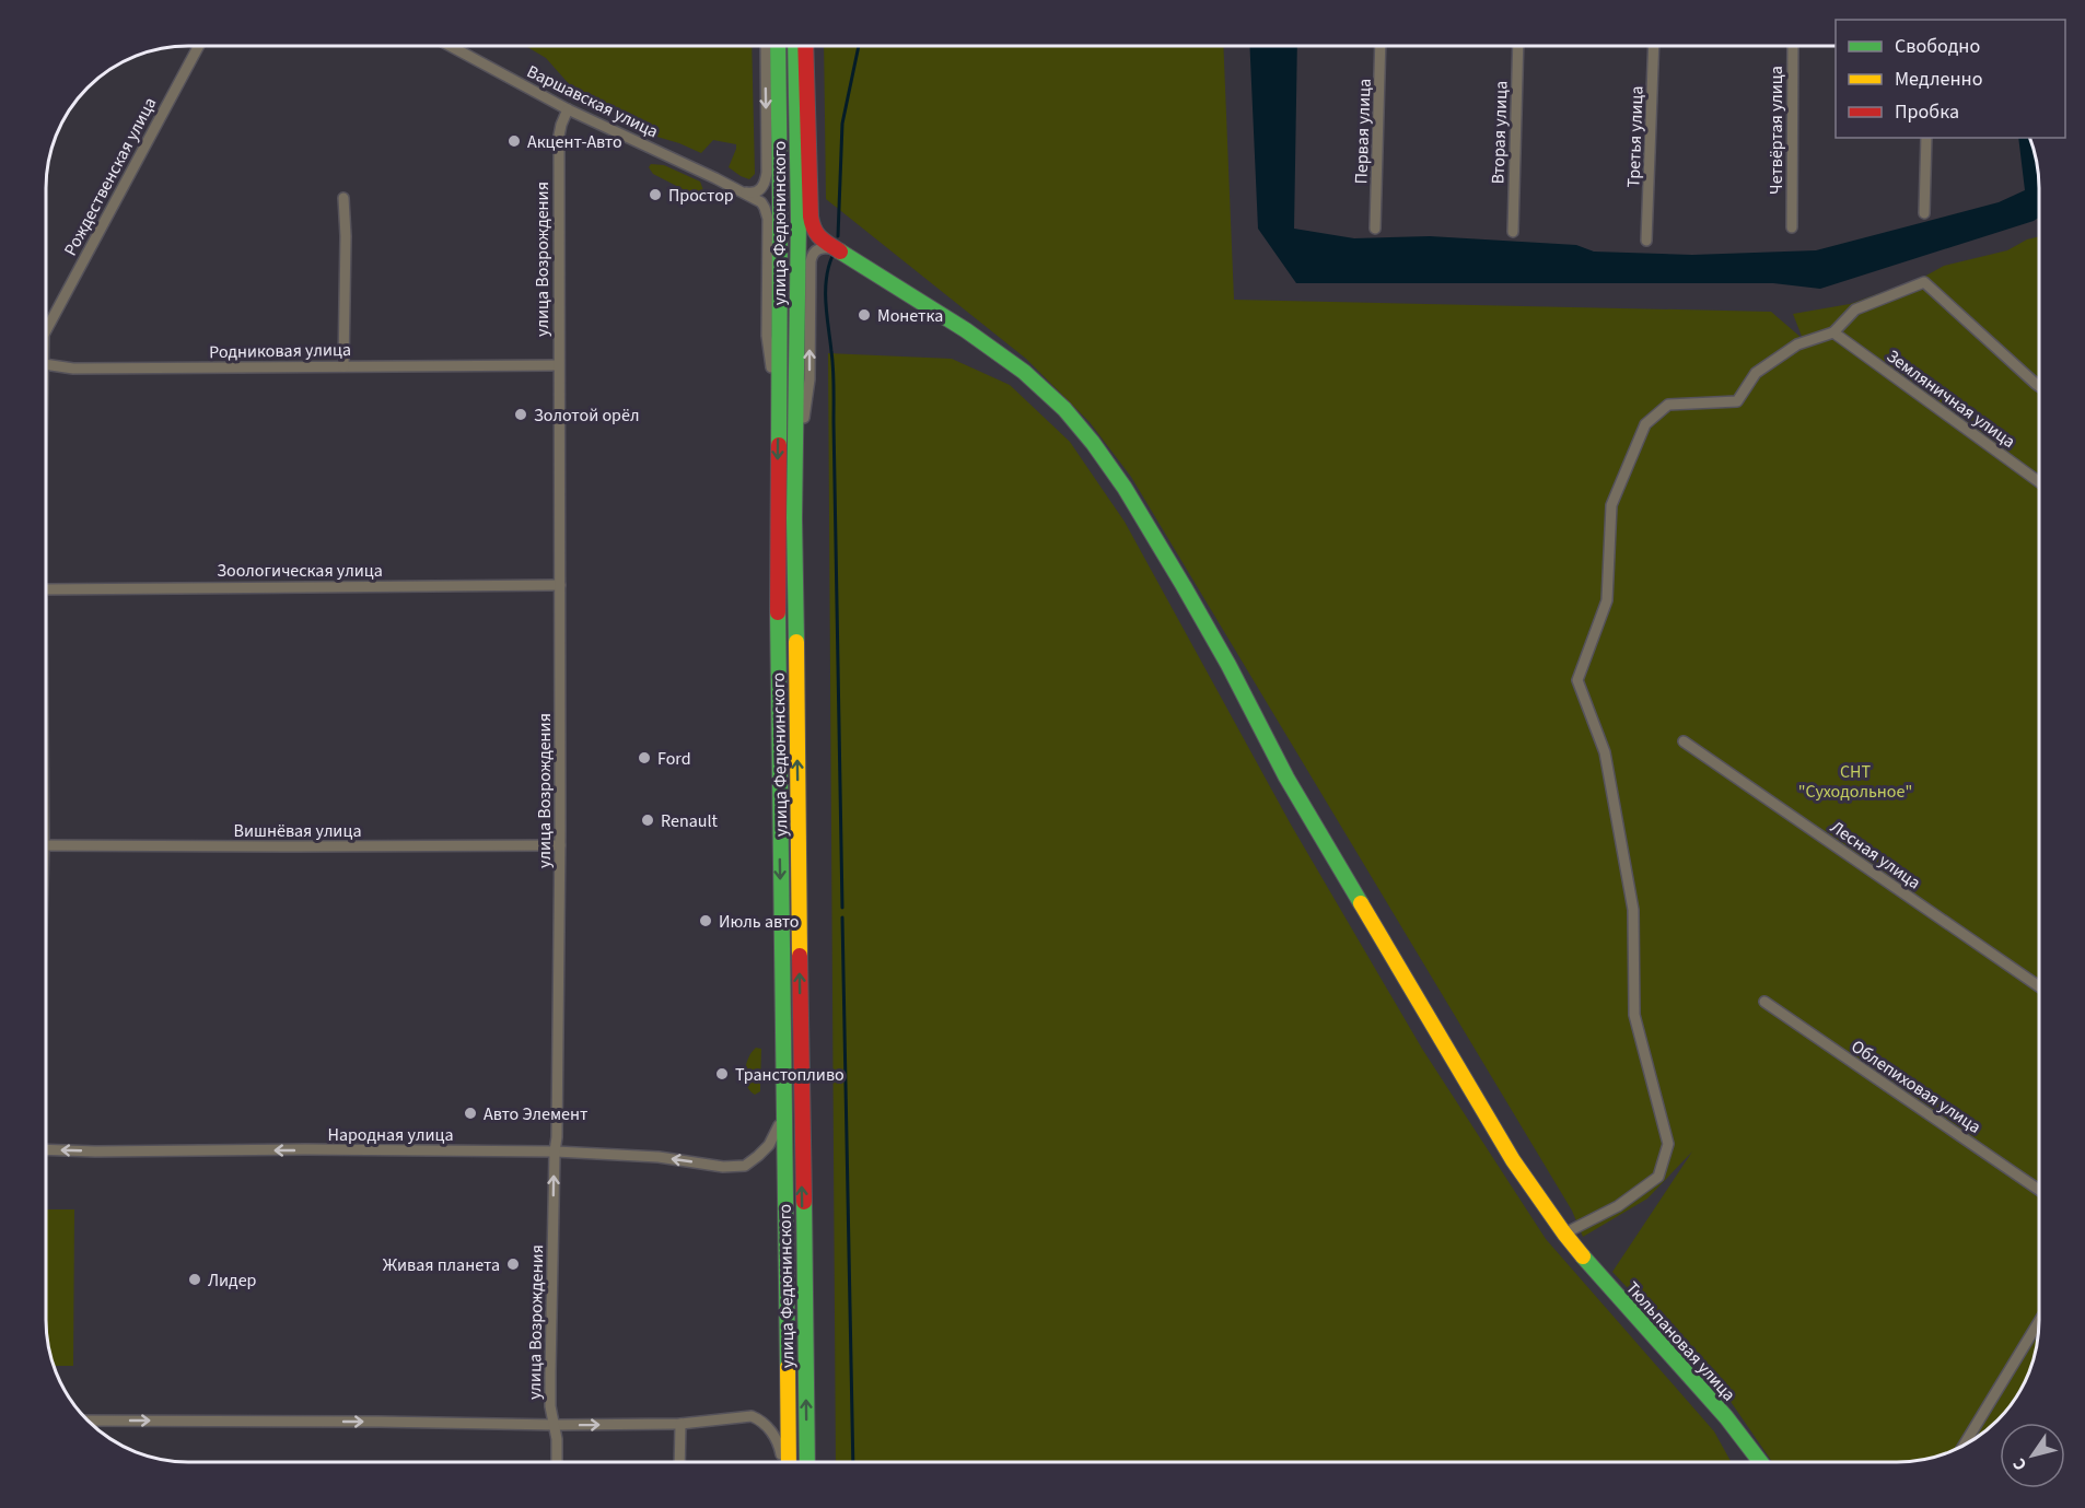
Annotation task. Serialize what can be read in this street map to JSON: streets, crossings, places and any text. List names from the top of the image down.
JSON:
{
  "streets": {
    "main road": ["улица Федюнинского", "Тюльпановая улица"],
    "street": [
      "Варшавская улица",
      "Четвёртая улица",
      "Первая улица",
      "Вторая улица",
      "Третья улица",
      "Рождественская улица",
      "улица Возрождения",
      "Родниковая улица",
      "Земляничная улица",
      "Зоологическая улица",
      "Вишнёвая улица",
      "Лесная улица",
      "Облепиховая улица",
      "Народная улица"
    ]
  },
  "crossings": [
    ["Варшавская улица", "улица Федюнинского"],
    ["Варшавская улица", "улица Возрождения"],
    ["улица Федюнинского", "Народная улица"],
    ["улица Возрождения", "Родниковая улица"],
    ["улица Возрождения", "Зоологическая улица"],
    ["улица Возрождения", "Вишнёвая улица"],
    ["улица Возрождения", "Народная улица"]
  ],
  "one_way": ["Народная улица"],
  "parks": ["СНТ \"Суходольное\""],
  "places": [
    "Акцент-Авто",
    "Простор",
    "Монетка",
    "Золотой орёл",
    "Ford",
    "Renault",
    "Июль авто",
    "Транстопливо",
    "Авто Элемент",
    "Живая планета",
    "Лидер"
  ],
  "legend": ["Свободно", "Медленно", "Пробка"],
  "north": "bottom left"
}
